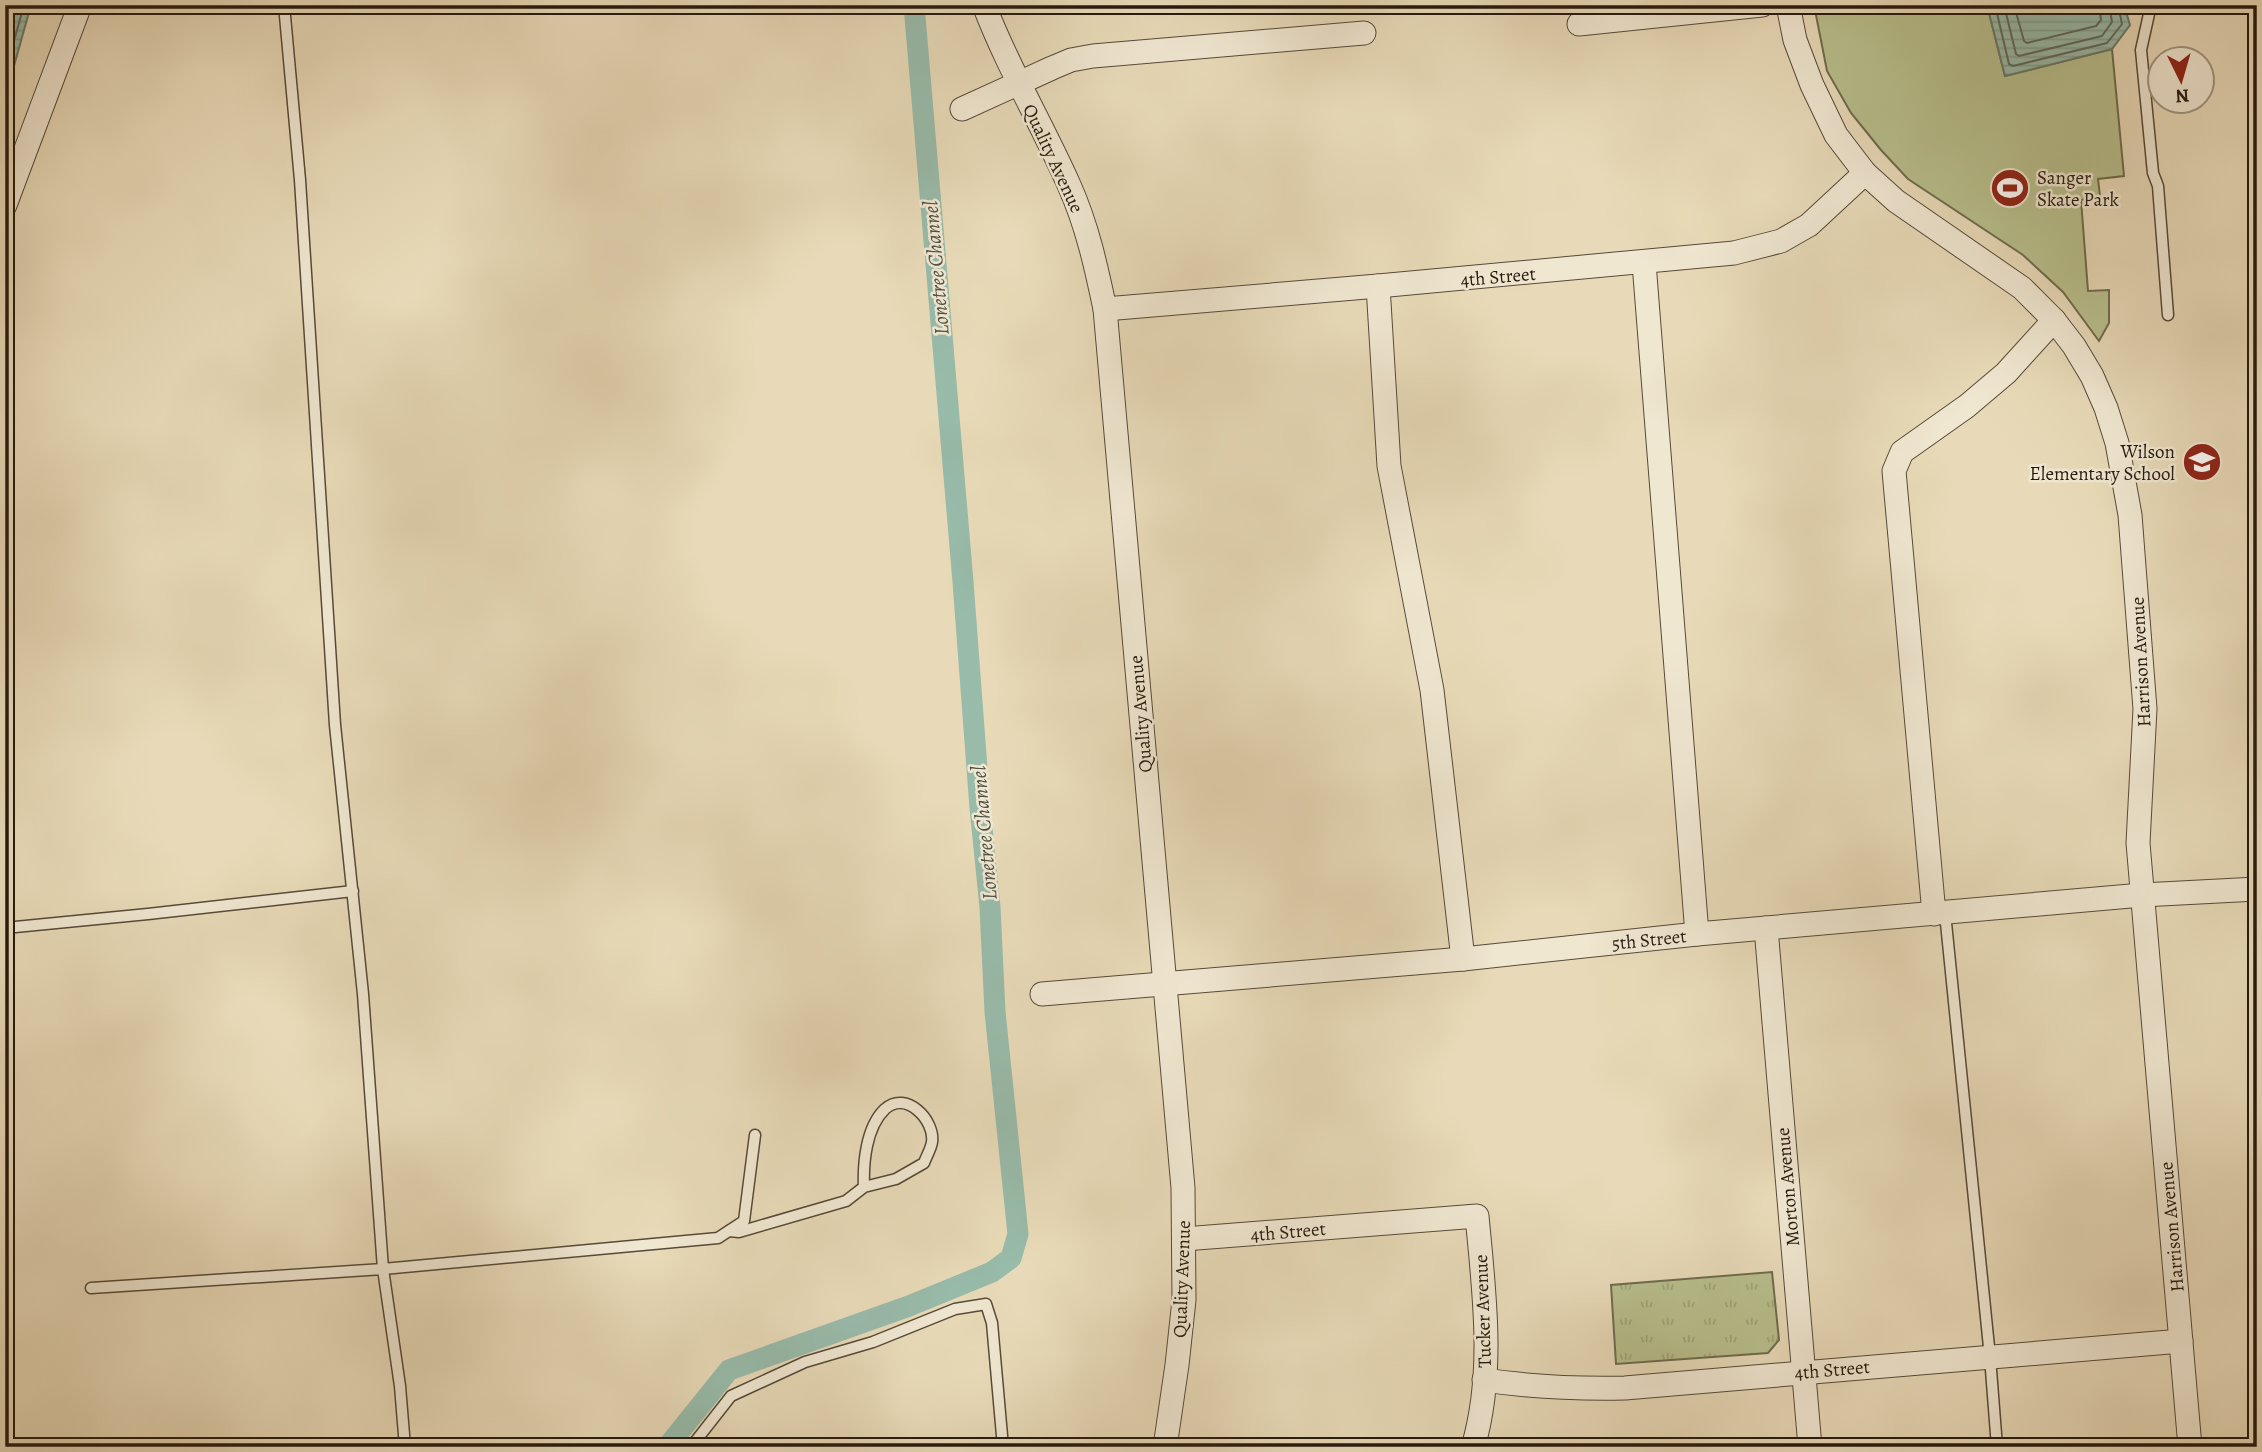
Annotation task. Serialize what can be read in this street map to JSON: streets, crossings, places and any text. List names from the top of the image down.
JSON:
{
  "streets": {
    "street": [
      "Quality Avenue",
      "4th Street",
      "Harrison Avenue",
      "5th Street",
      "Morton Avenue",
      "Tucker Avenue"
    ]
  },
  "crossings": [
    ["Quality Avenue", "4th Street"],
    ["Quality Avenue", "5th Street"],
    ["4th Street", "Harrison Avenue"],
    ["4th Street", "Morton Avenue"],
    ["4th Street", "Tucker Avenue"],
    ["Harrison Avenue", "5th Street"],
    ["5th Street", "Morton Avenue"]
  ],
  "water": ["Lonetree Channel"],
  "places": {
    "sports": ["Sanger Skate Park"],
    "school or university": ["Wilson Elementary School"]
  },
  "north": "bottom"
}
